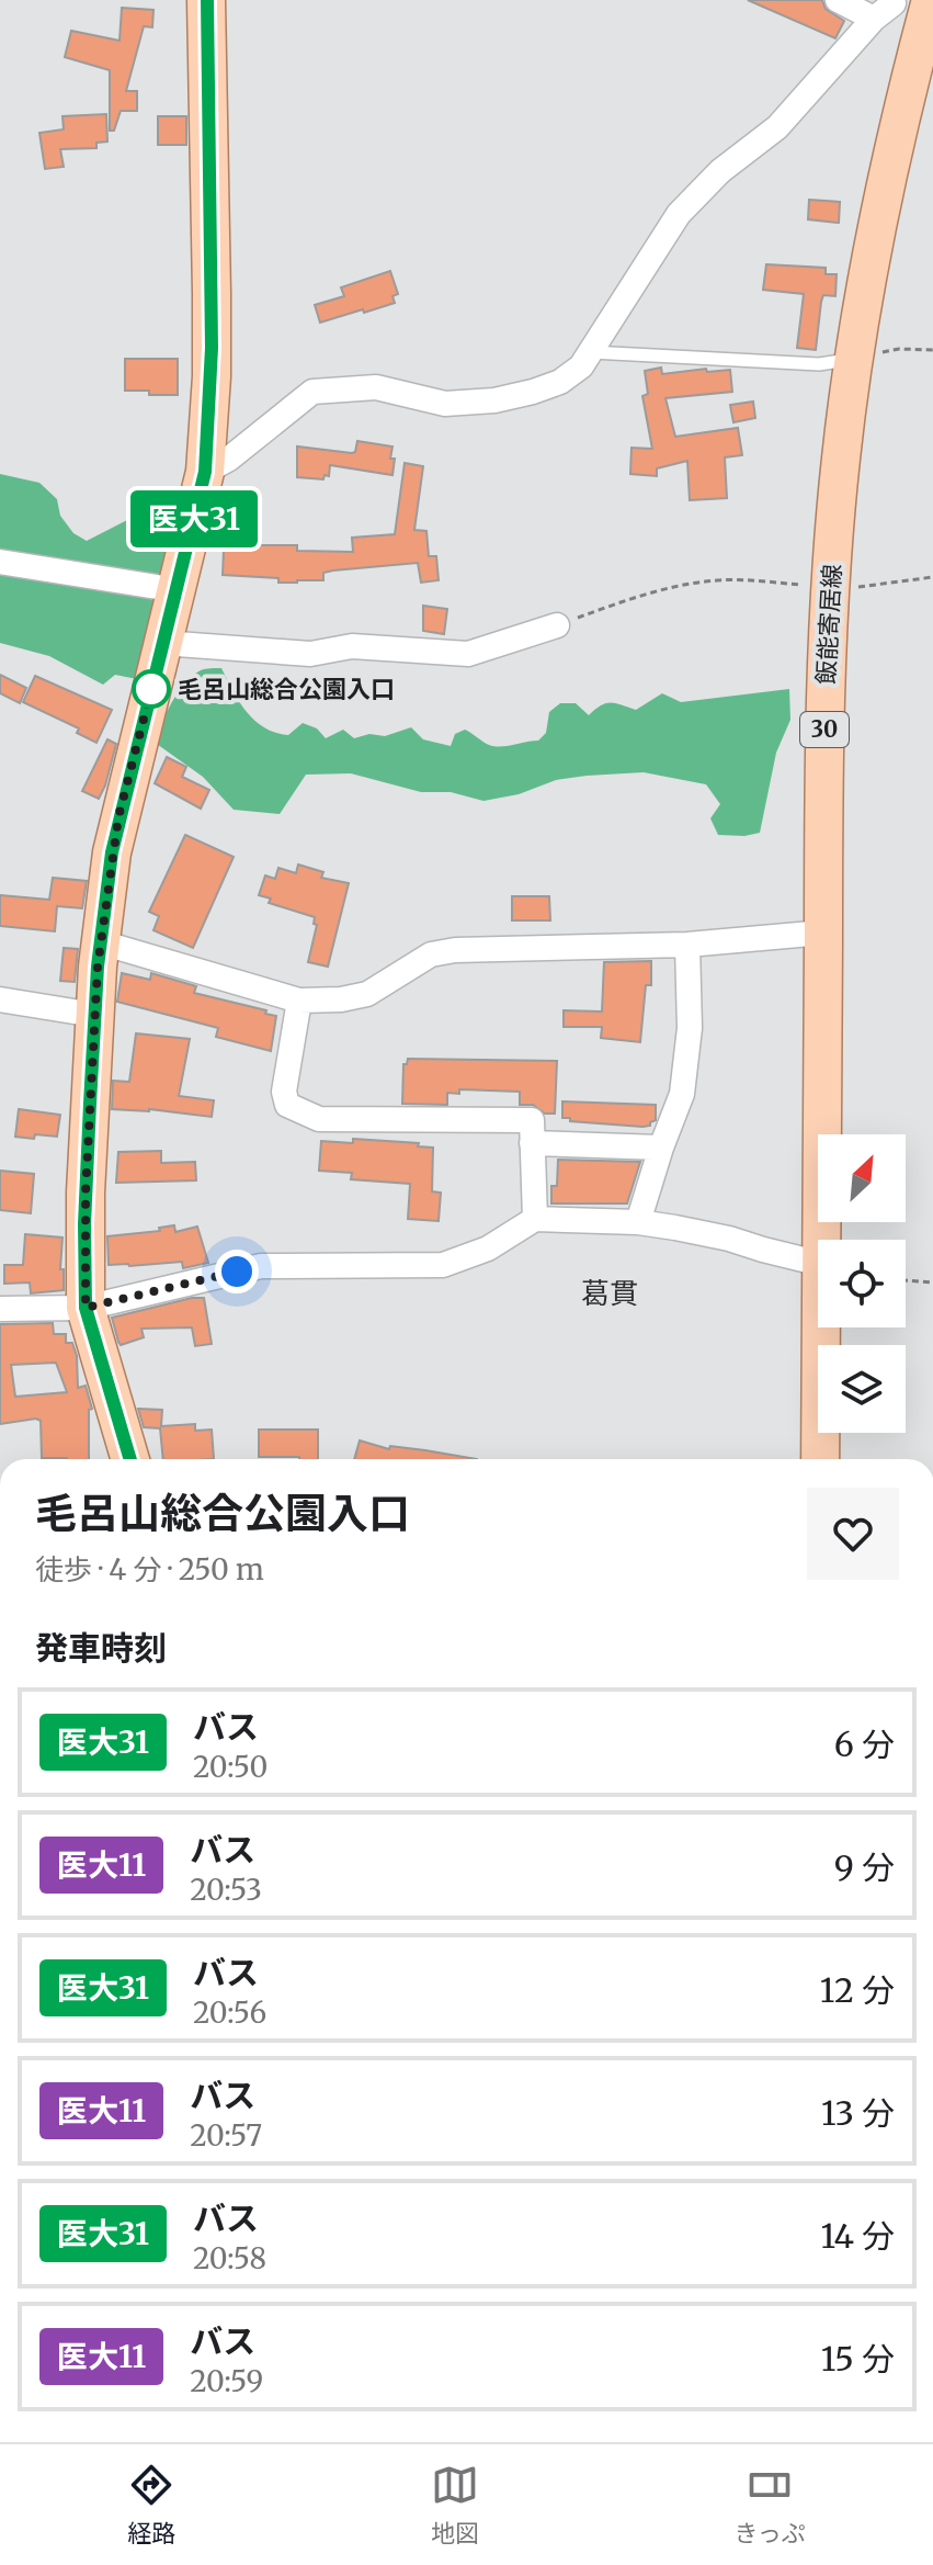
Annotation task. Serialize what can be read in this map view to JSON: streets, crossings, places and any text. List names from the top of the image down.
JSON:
{
  "streets": {
    "main road": ["飯能寄居線", "30"]
  },
  "districts": ["葛貫"],
  "places": ["毛呂山総合公園入口"],
  "lines": ["bus line 医大31"],
  "north": "top right",
  "page": {
    "on_map": "医大31",
    "heading": [
      ["毛呂山総合公園入口", "徒歩 · 4 分 · 250 m"],
      "発車時刻"
    ],
    "list": [
      {
        "mark": "医大31",
        "name": "バス",
        "note": "20:50",
        "value": "6 分"
      },
      {
        "mark": "医大11",
        "name": "バス",
        "note": "20:53",
        "value": "9 分"
      },
      {
        "mark": "医大31",
        "name": "バス",
        "note": "20:56",
        "value": "12 分"
      },
      {
        "mark": "医大11",
        "name": "バス",
        "note": "20:57",
        "value": "13 分"
      },
      {
        "mark": "医大31",
        "name": "バス",
        "note": "20:58",
        "value": "14 分"
      },
      {
        "mark": "医大11",
        "name": "バス",
        "note": "20:59",
        "value": "15 分"
      }
    ],
    "tabs": ["経路", "地図", "きっぷ"]
  }
}
